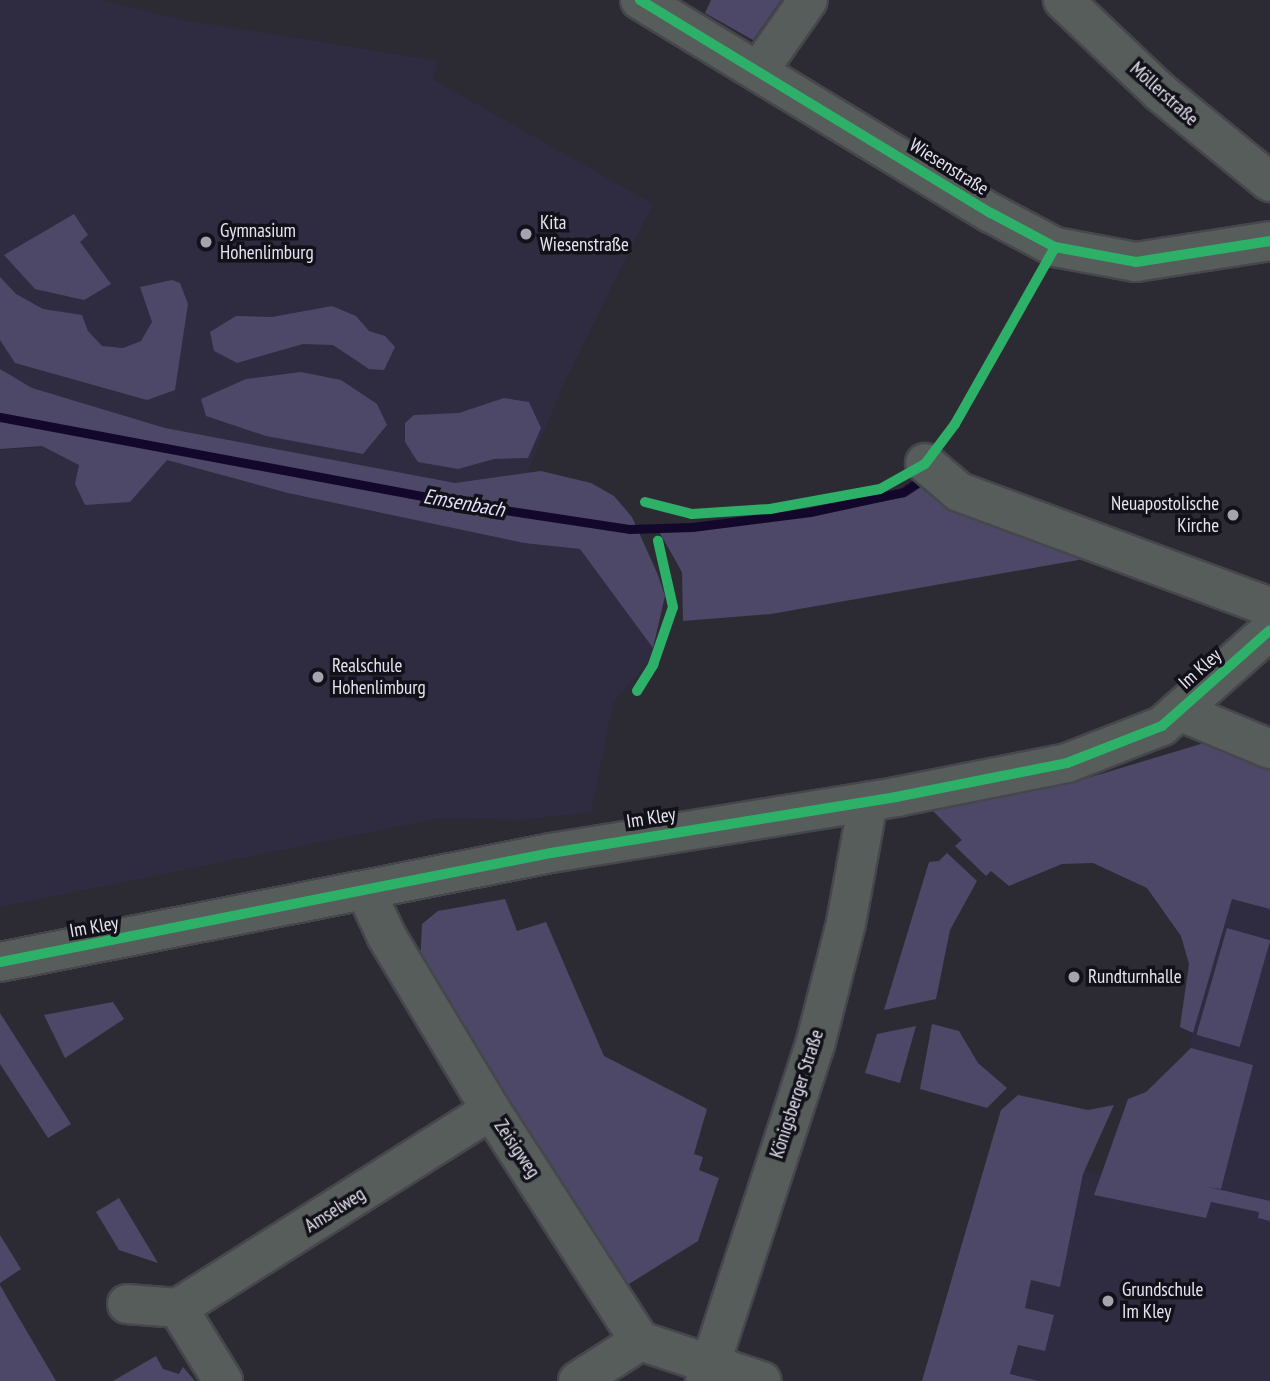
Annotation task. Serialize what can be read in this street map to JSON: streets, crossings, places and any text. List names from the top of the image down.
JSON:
{
  "streets": {
    "street": [
      "Möllerstraße",
      "Wiesenstraße",
      "Im Kley",
      "Königsberger Straße",
      "Zeisigweg",
      "Amselweg"
    ]
  },
  "crossings": [
    ["Im Kley", "Königsberger Straße"],
    ["Im Kley", "Zeisigweg"],
    ["Zeisigweg", "Amselweg"]
  ],
  "water": ["Emsenbach"],
  "places": [
    "Kita Wiesenstraße",
    "Gymnasium Hohenlimburg",
    "Neuapostolische Kirche",
    "Realschule Hohenlimburg",
    "Rundturnhalle",
    "Grundschule Im Kley"
  ]
}
